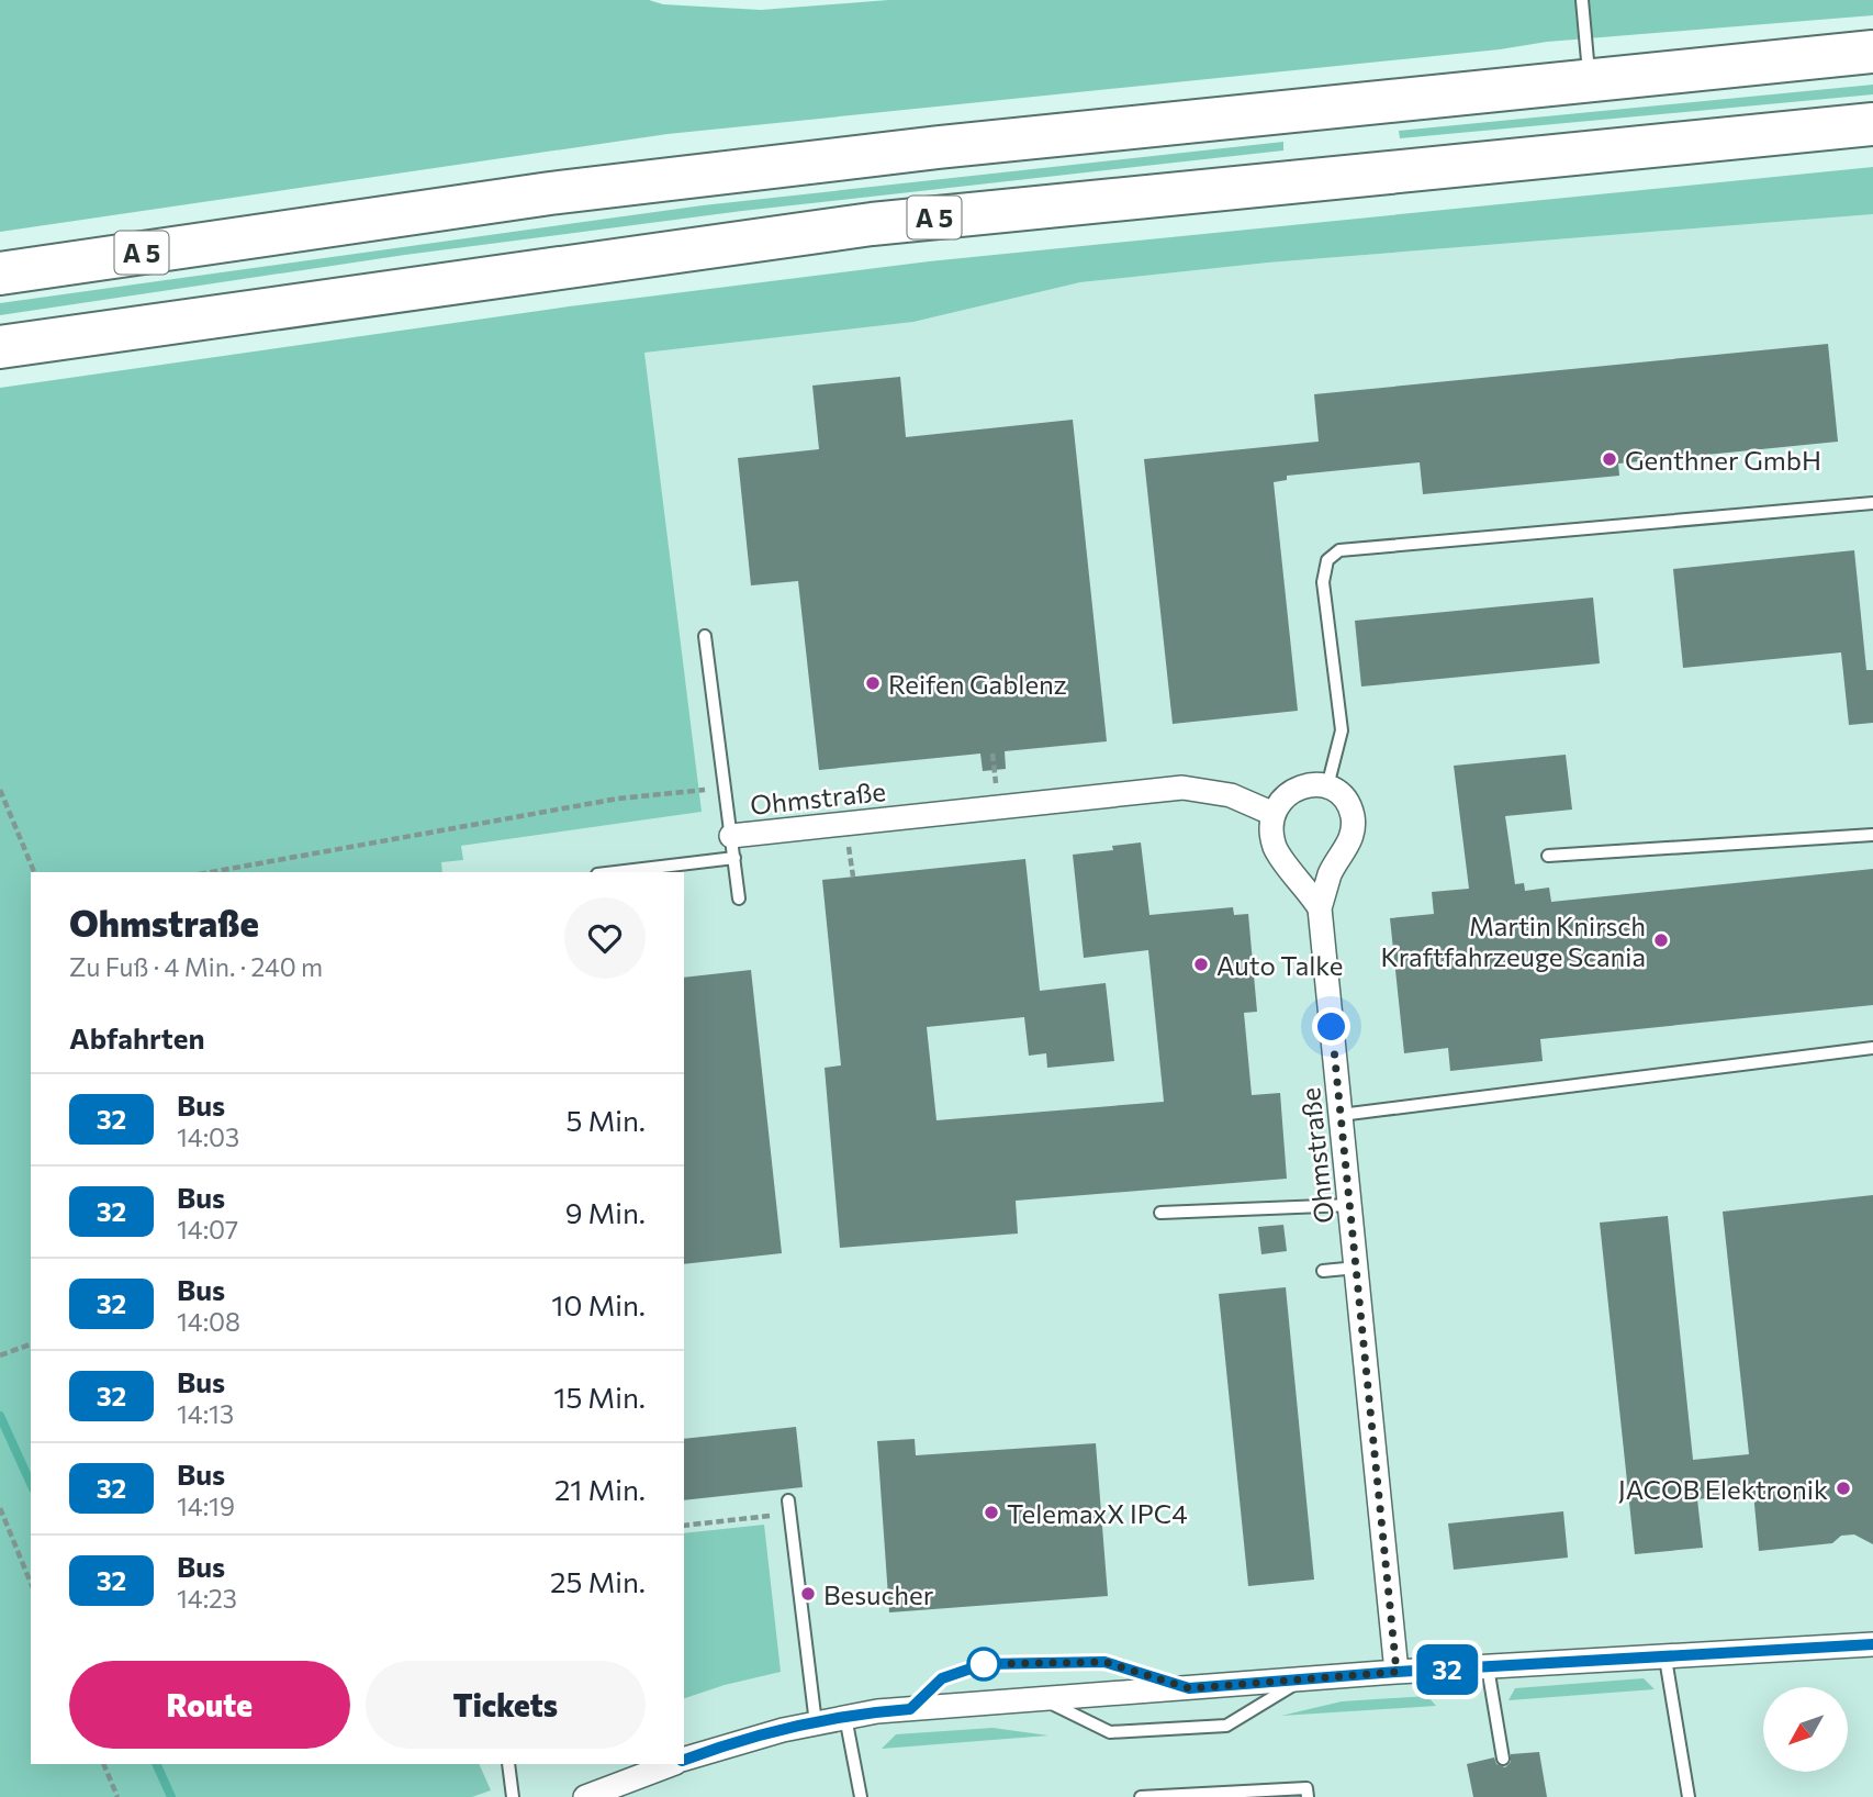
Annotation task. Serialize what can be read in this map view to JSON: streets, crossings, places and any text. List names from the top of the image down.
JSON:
{
  "streets": {
    "highway": ["A 5"],
    "street": ["Ohmstraße"]
  },
  "places": [
    "Genthner GmbH",
    "Reifen Gablenz",
    "Martin Knirsch Kraftfahrzeuge Scania",
    "Auto Talke",
    "JACOB Elektronik",
    "TelemaxX IPC4",
    "Besucher"
  ],
  "lines": ["bus line 32"],
  "north": "bottom left",
  "page": {
    "on_map": "32",
    "heading": [
      ["Ohmstraße", "Zu Fuß · 4 Min. · 240 m"],
      "Abfahrten"
    ],
    "list": [
      {
        "mark": "32",
        "name": "Bus",
        "note": "14:03",
        "value": "5 Min."
      },
      {
        "mark": "32",
        "name": "Bus",
        "note": "14:07",
        "value": "9 Min."
      },
      {
        "mark": "32",
        "name": "Bus",
        "note": "14:08",
        "value": "10 Min."
      },
      {
        "mark": "32",
        "name": "Bus",
        "note": "14:13",
        "value": "15 Min."
      },
      {
        "mark": "32",
        "name": "Bus",
        "note": "14:19",
        "value": "21 Min."
      },
      {
        "mark": "32",
        "name": "Bus",
        "note": "14:23",
        "value": "25 Min."
      }
    ],
    "buttons": ["Route", "Tickets"]
  }
}
